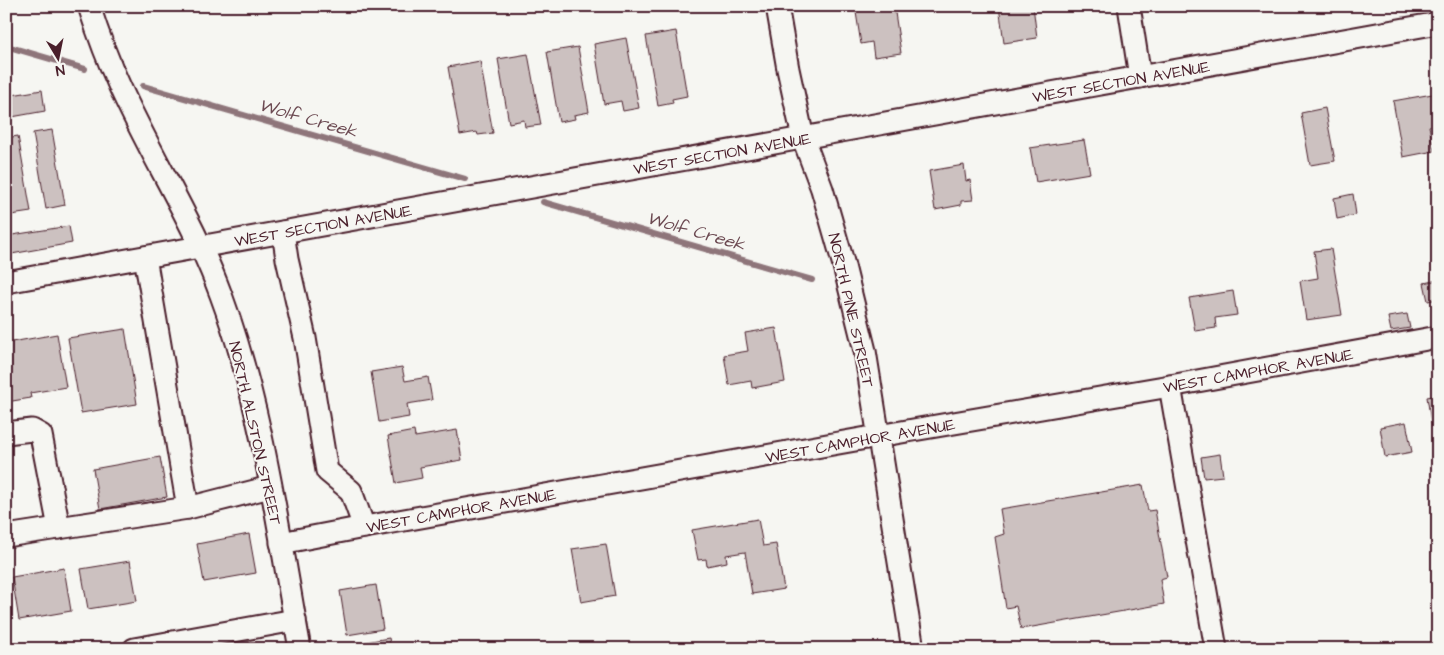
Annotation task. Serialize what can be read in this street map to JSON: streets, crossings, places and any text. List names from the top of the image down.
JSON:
{
  "streets": {
    "street": [
      "WEST SECTION AVENUE",
      "NORTH PINE STREET",
      "WEST CAMPHOR AVENUE",
      "NORTH ALSTON STREET"
    ]
  },
  "crossings": [
    ["WEST SECTION AVENUE", "NORTH PINE STREET"],
    ["WEST SECTION AVENUE", "NORTH ALSTON STREET"],
    ["NORTH PINE STREET", "WEST CAMPHOR AVENUE"],
    ["WEST CAMPHOR AVENUE", "NORTH ALSTON STREET"]
  ],
  "water": ["Wolf Creek"],
  "north": "bottom"
}
